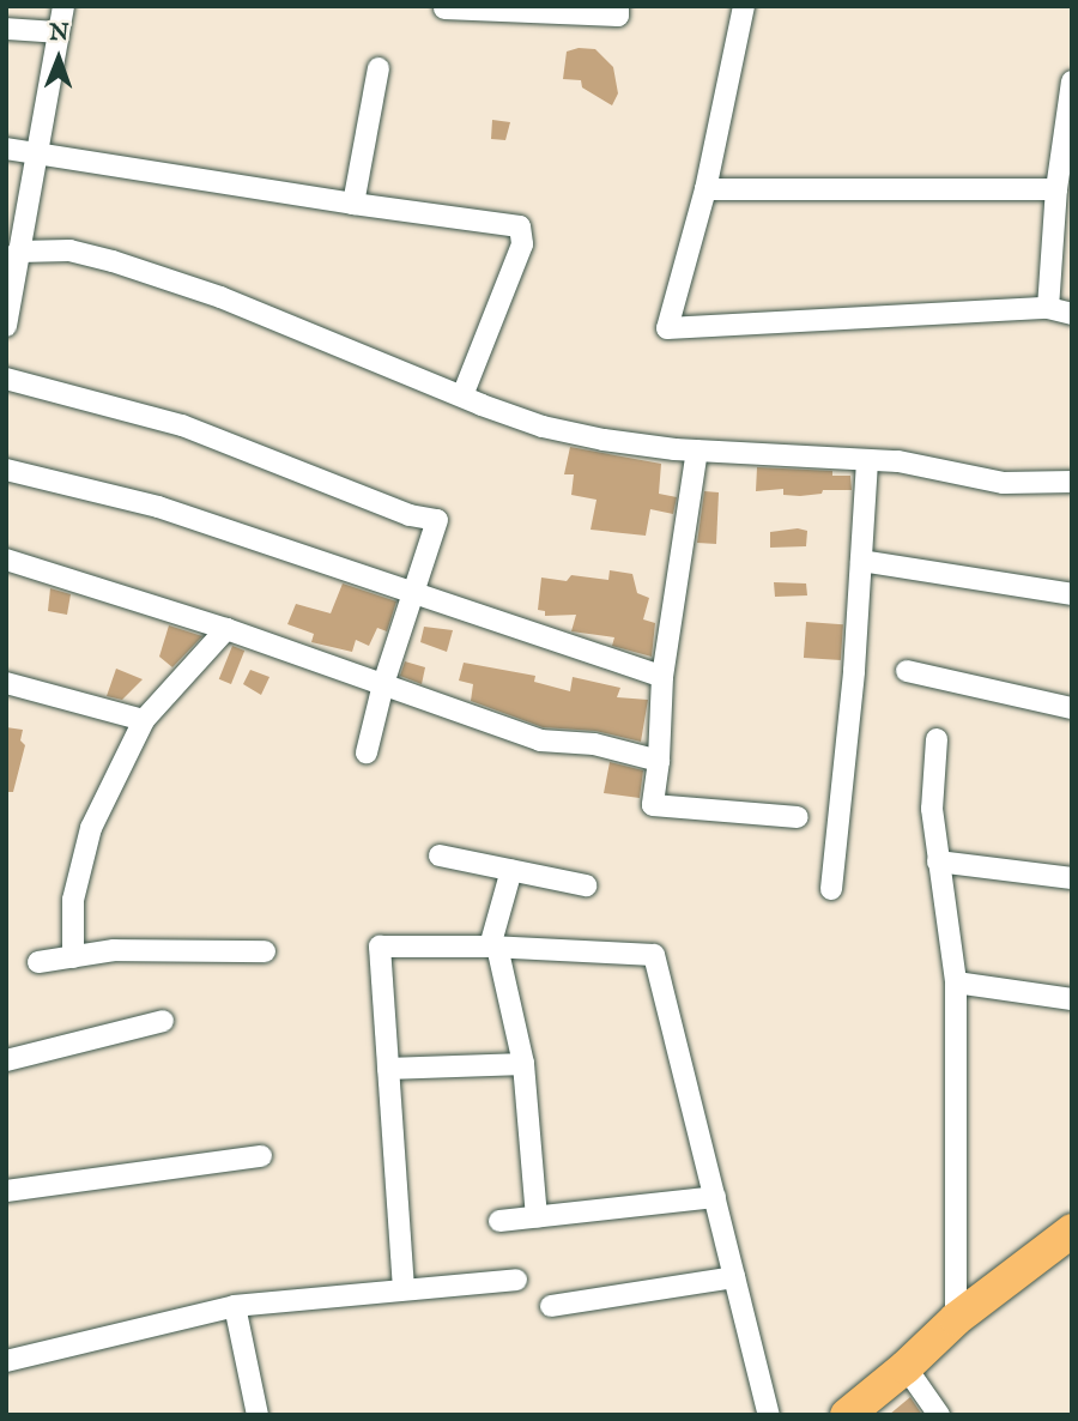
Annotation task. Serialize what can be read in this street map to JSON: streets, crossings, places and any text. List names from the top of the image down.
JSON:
{
  "north": "top"
}
